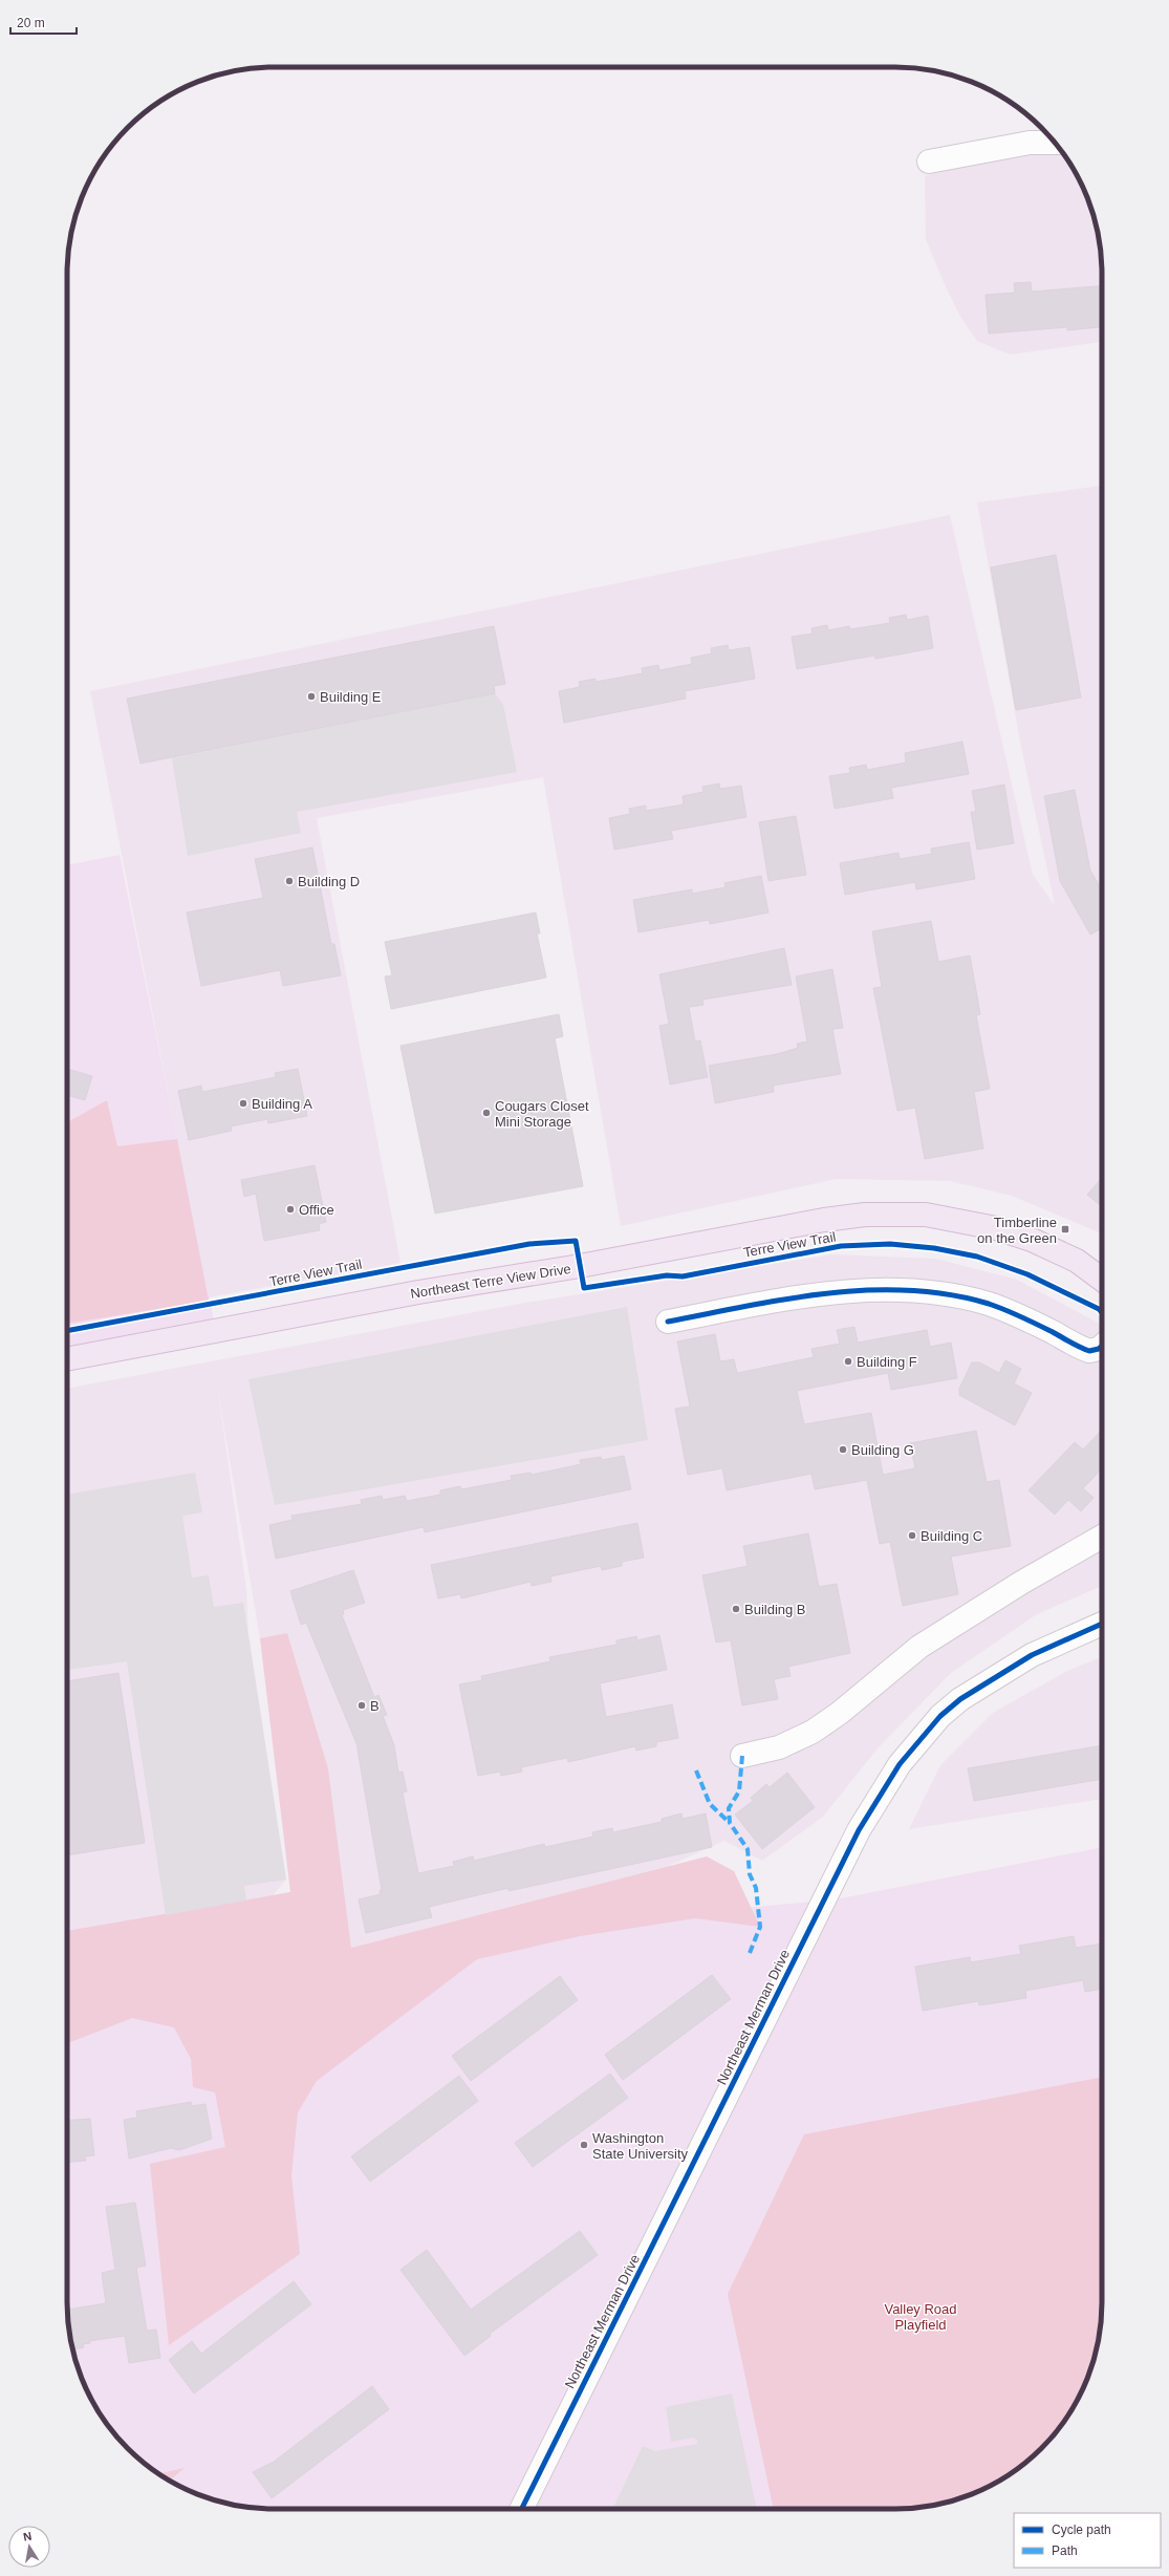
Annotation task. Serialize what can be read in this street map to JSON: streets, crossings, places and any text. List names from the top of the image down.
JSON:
{
  "streets": {
    "main road": ["Northeast Terre View Drive"],
    "street": ["Northeast Merman Drive"],
    "cycle path": ["Terre View Trail"]
  },
  "parks": ["Valley Road Playfield"],
  "places": {
    "other": [
      "Building E",
      "Building D",
      "Building A",
      "Cougars Closet Mini Storage",
      "Office",
      "Building F",
      "Building G",
      "Building C",
      "Building B",
      "B",
      "Washington State University"
    ],
    "transit": ["Timberline on the Green"]
  },
  "legend": ["Cycle path", "Path"],
  "scale_bar": "20 m",
  "north": "top"
}
